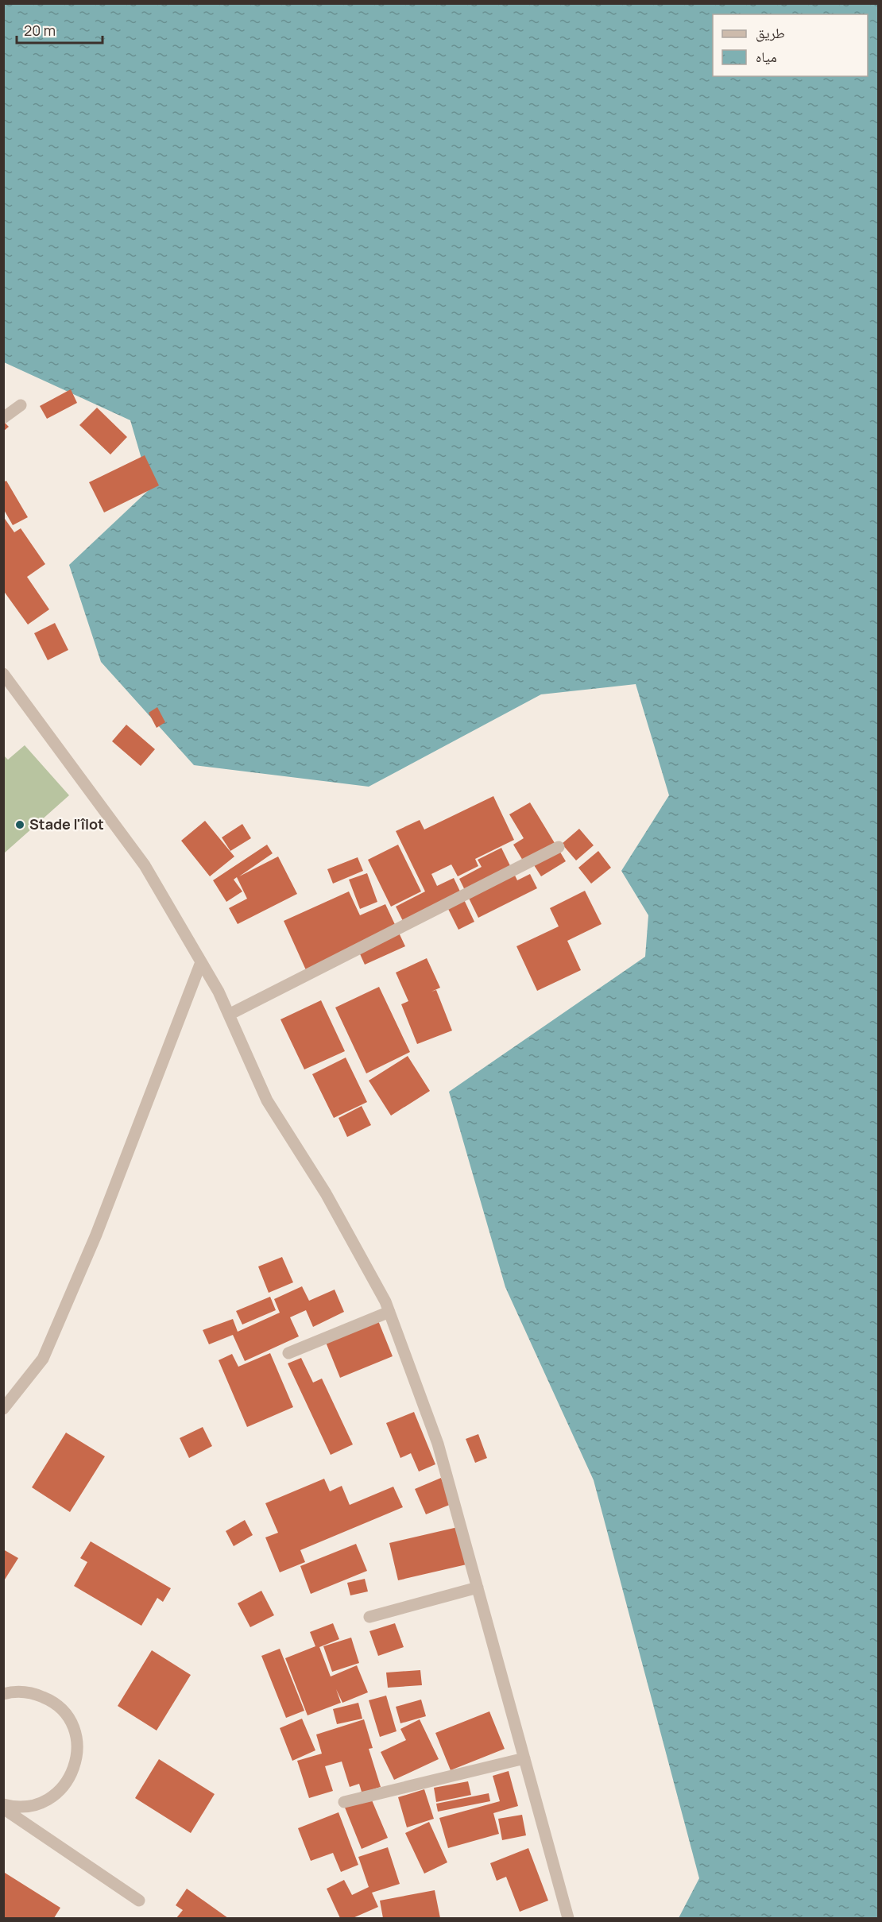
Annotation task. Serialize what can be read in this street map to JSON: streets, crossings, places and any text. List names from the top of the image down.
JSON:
{
  "places": ["Stade l'îlot"],
  "legend": ["طريق", "مياه"],
  "scale_bar": "20 m"
}
